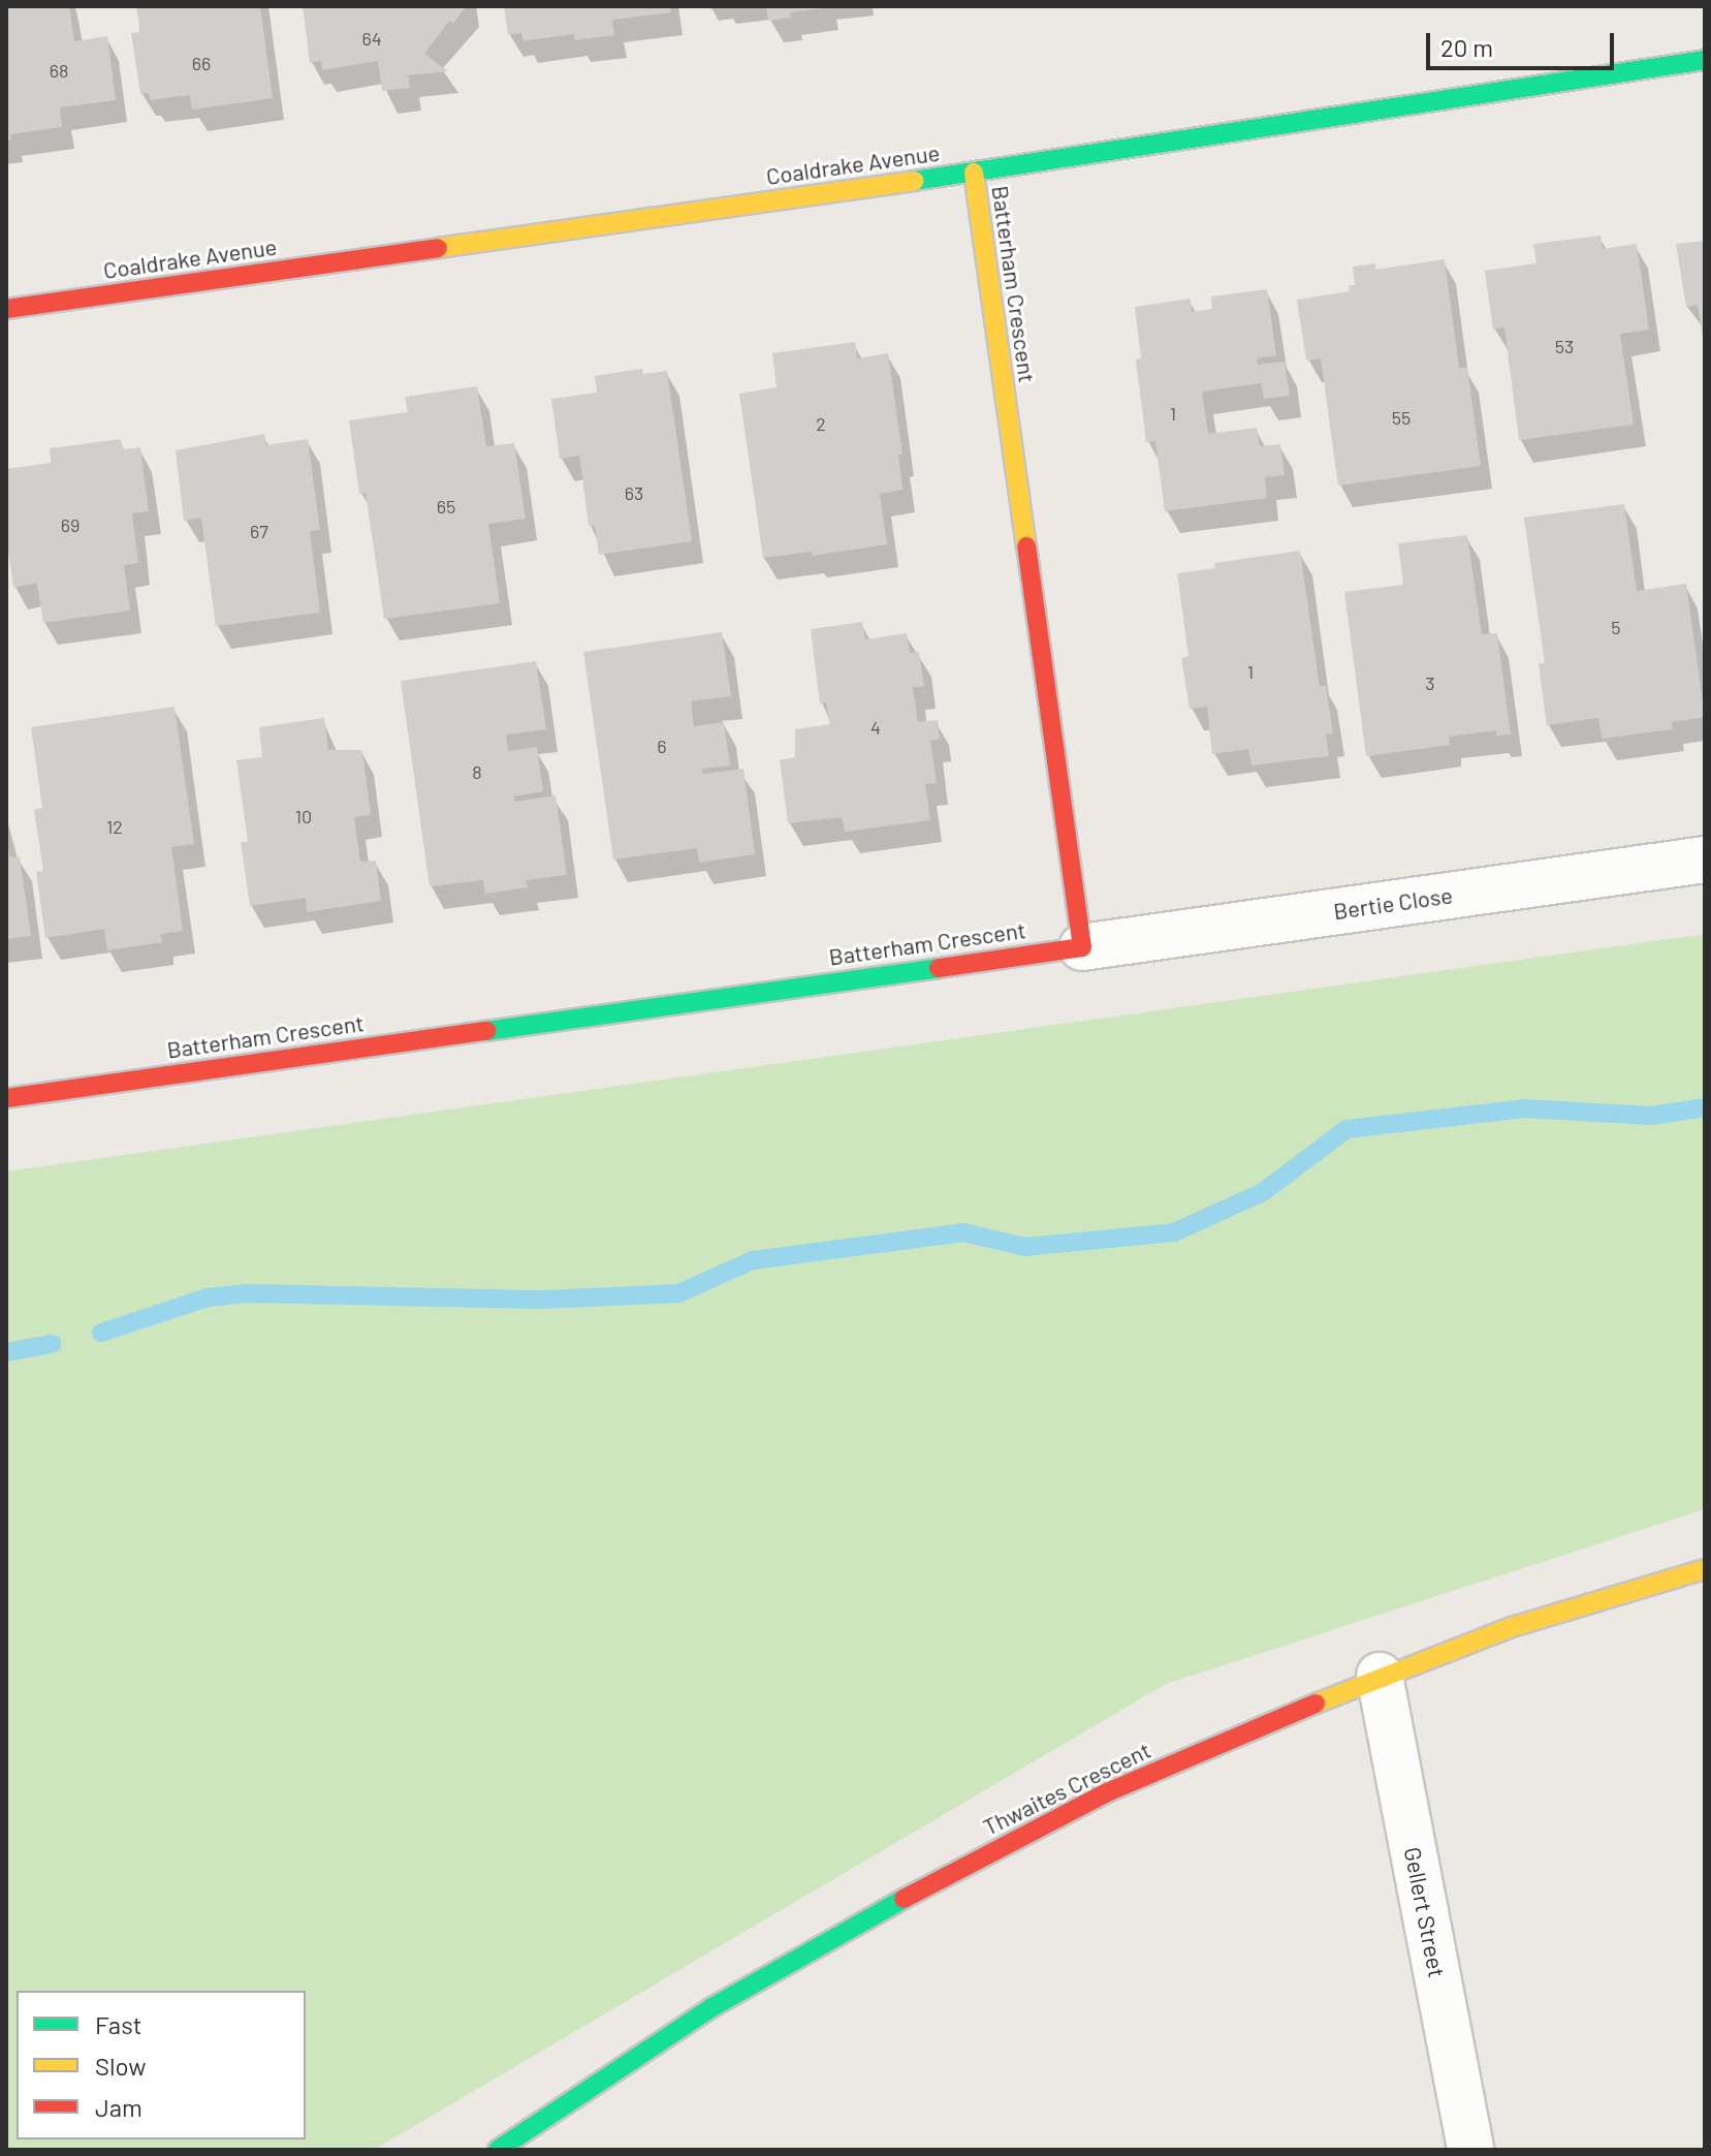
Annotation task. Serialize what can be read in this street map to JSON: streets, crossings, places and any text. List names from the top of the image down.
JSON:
{
  "streets": {
    "street": [
      "Coaldrake Avenue",
      "Batterham Crescent",
      "Bertie Close",
      "Thwaites Crescent",
      "Gellert Street"
    ]
  },
  "crossings": [
    ["Coaldrake Avenue", "Batterham Crescent"],
    ["Batterham Crescent", "Bertie Close"],
    ["Thwaites Crescent", "Gellert Street"]
  ],
  "house_numbers": [
    "64",
    "66",
    "68",
    "53",
    "1",
    "55",
    "2",
    "63",
    "65",
    "69",
    "67",
    "5",
    "1",
    "3",
    "4",
    "6",
    "8",
    "10",
    "12"
  ],
  "legend": ["Fast", "Slow", "Jam"],
  "scale_bar": "20 m"
}
